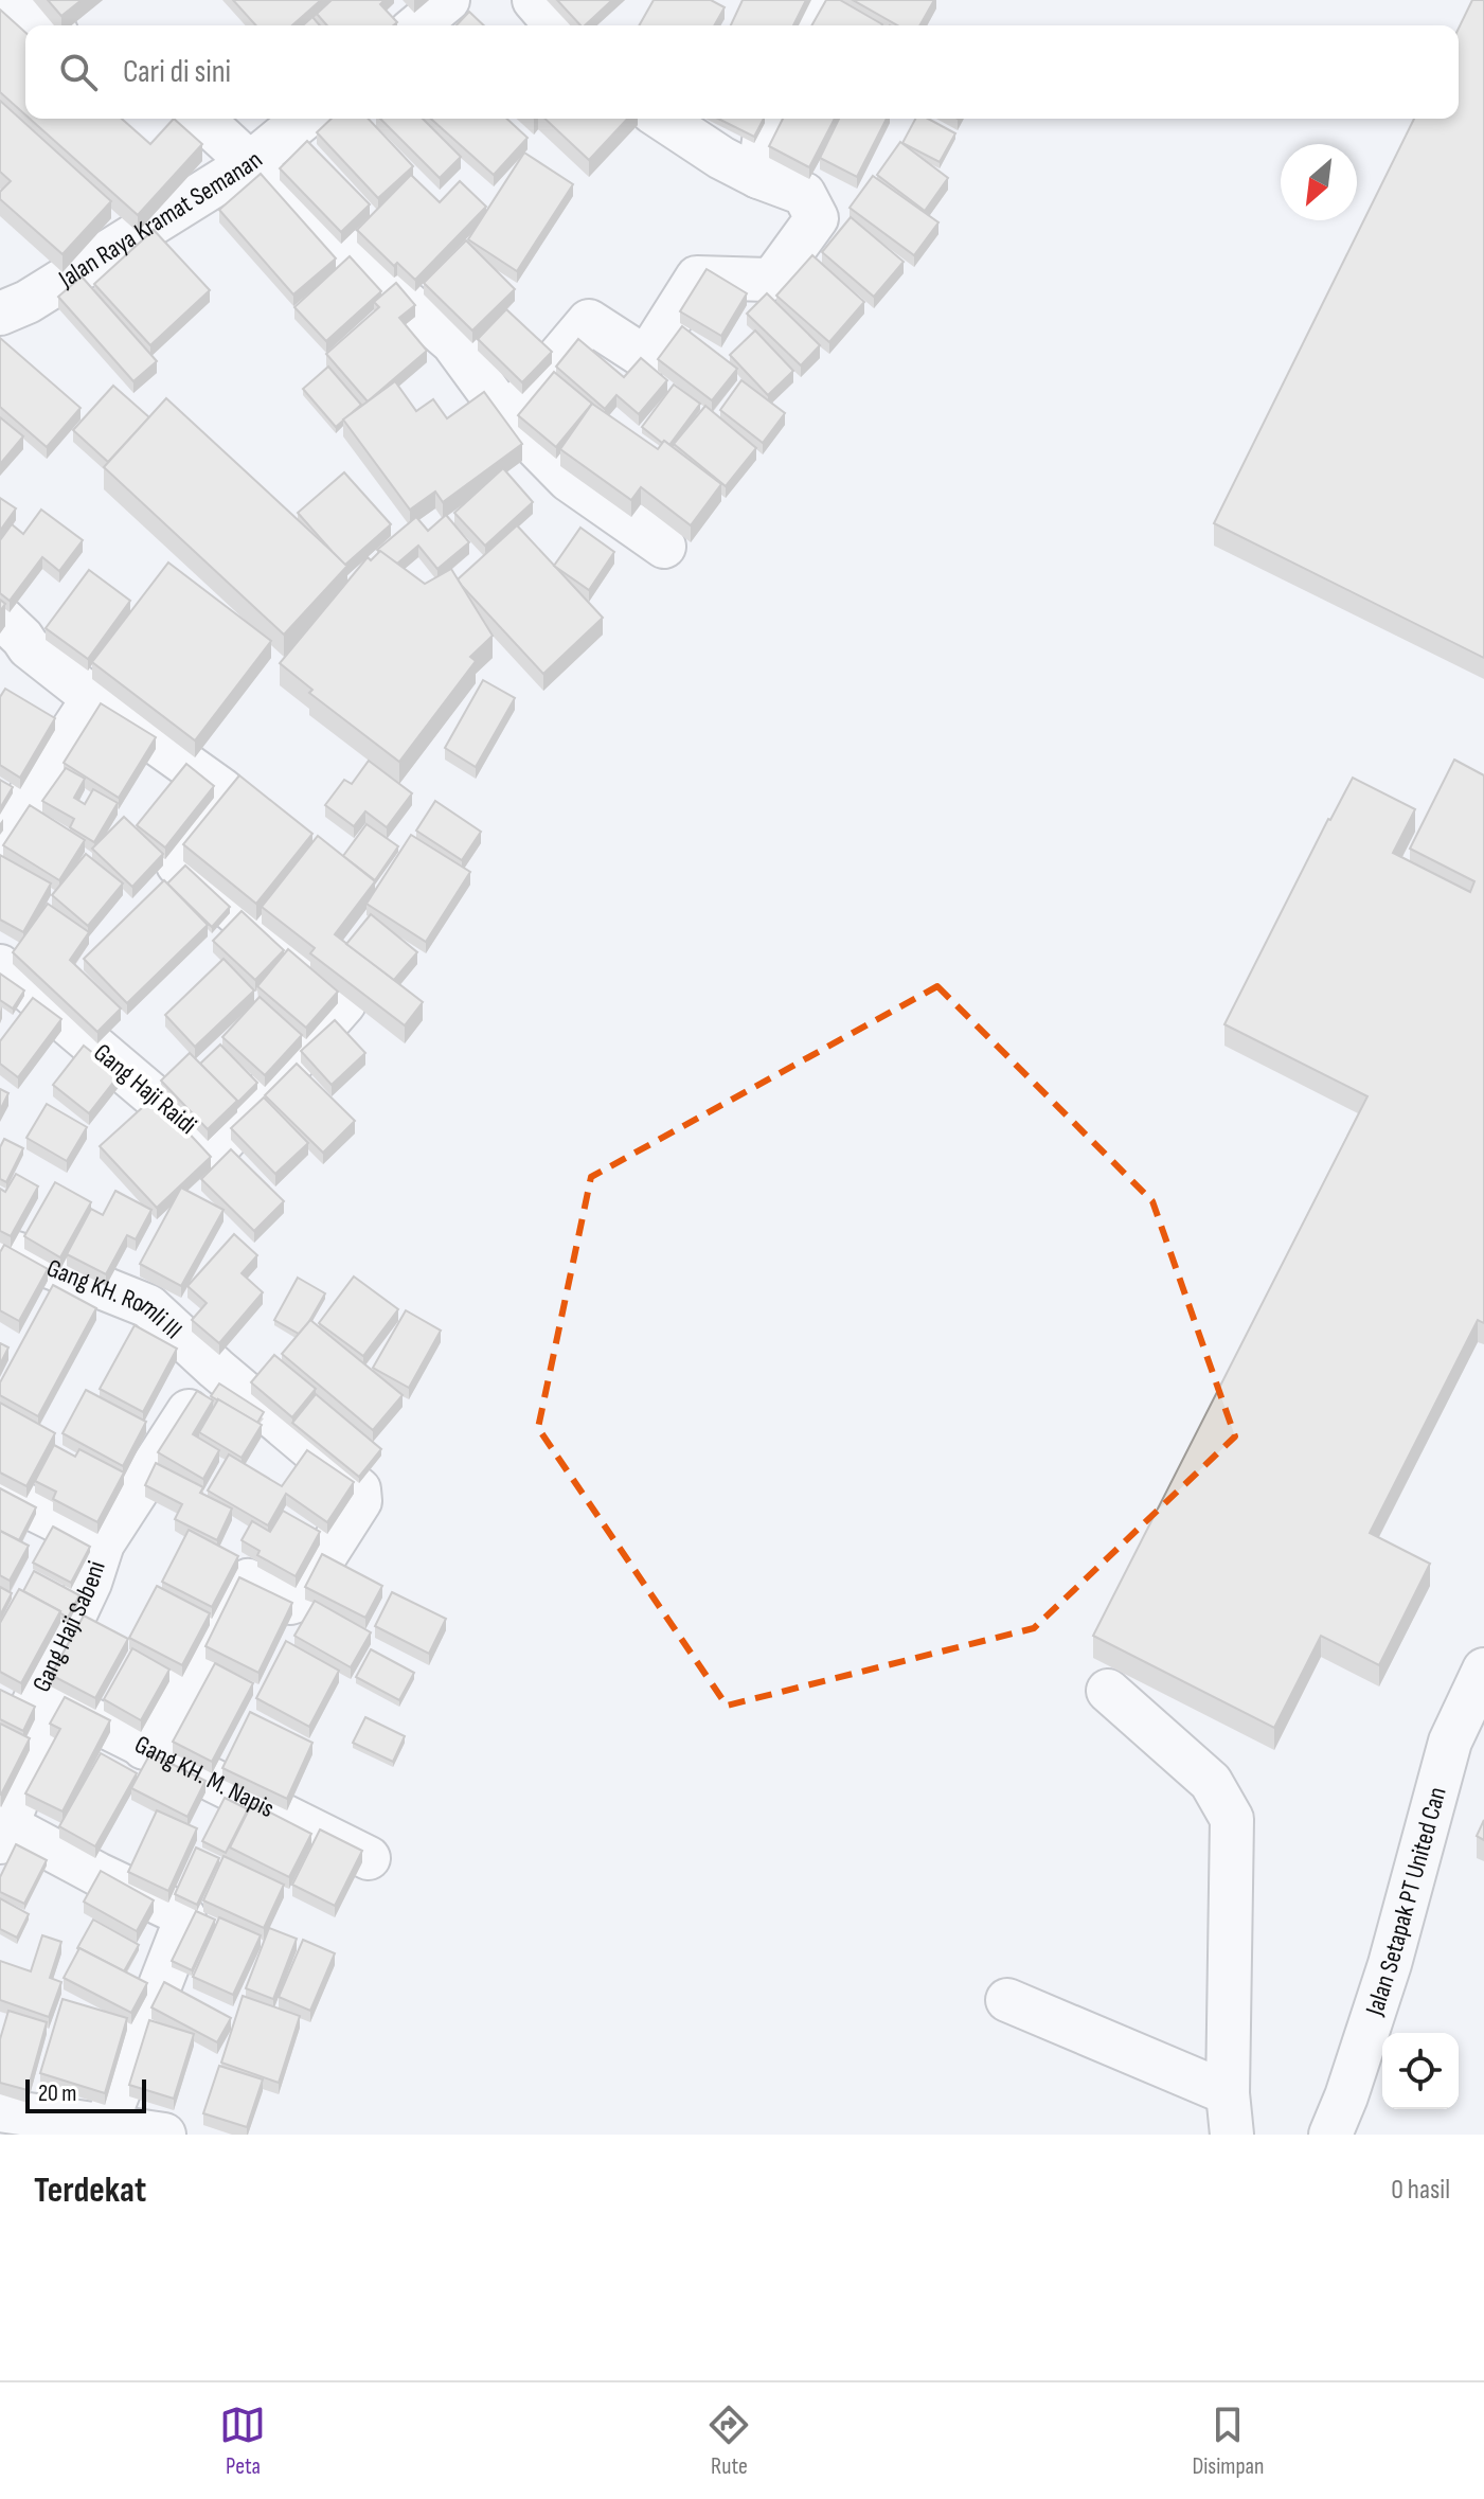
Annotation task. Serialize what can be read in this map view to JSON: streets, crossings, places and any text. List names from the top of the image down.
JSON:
{
  "streets": {
    "street": [
      "Jalan Raya Kramat Semanan",
      "Gang Haji Raidi",
      "Gang KH. Romli III",
      "Gang Haji Sabeni",
      "Gang KH. M. Napis",
      "Jalan Setapak PT United Can"
    ]
  },
  "crossings": [
    ["Gang KH. Romli III", "Gang Haji Sabeni"],
    ["Gang KH. Romli III", "Gang KH. M. Napis"],
    ["Gang Haji Sabeni", "Gang KH. M. Napis"]
  ],
  "scale_bar": "20 m",
  "north": "bottom left",
  "page": {
    "search": "Cari di sini",
    "scale": "20 m",
    "heading": ["Terdekat", "0 hasil"],
    "nav": ["Peta", "Rute", "Disimpan"]
  }
}
